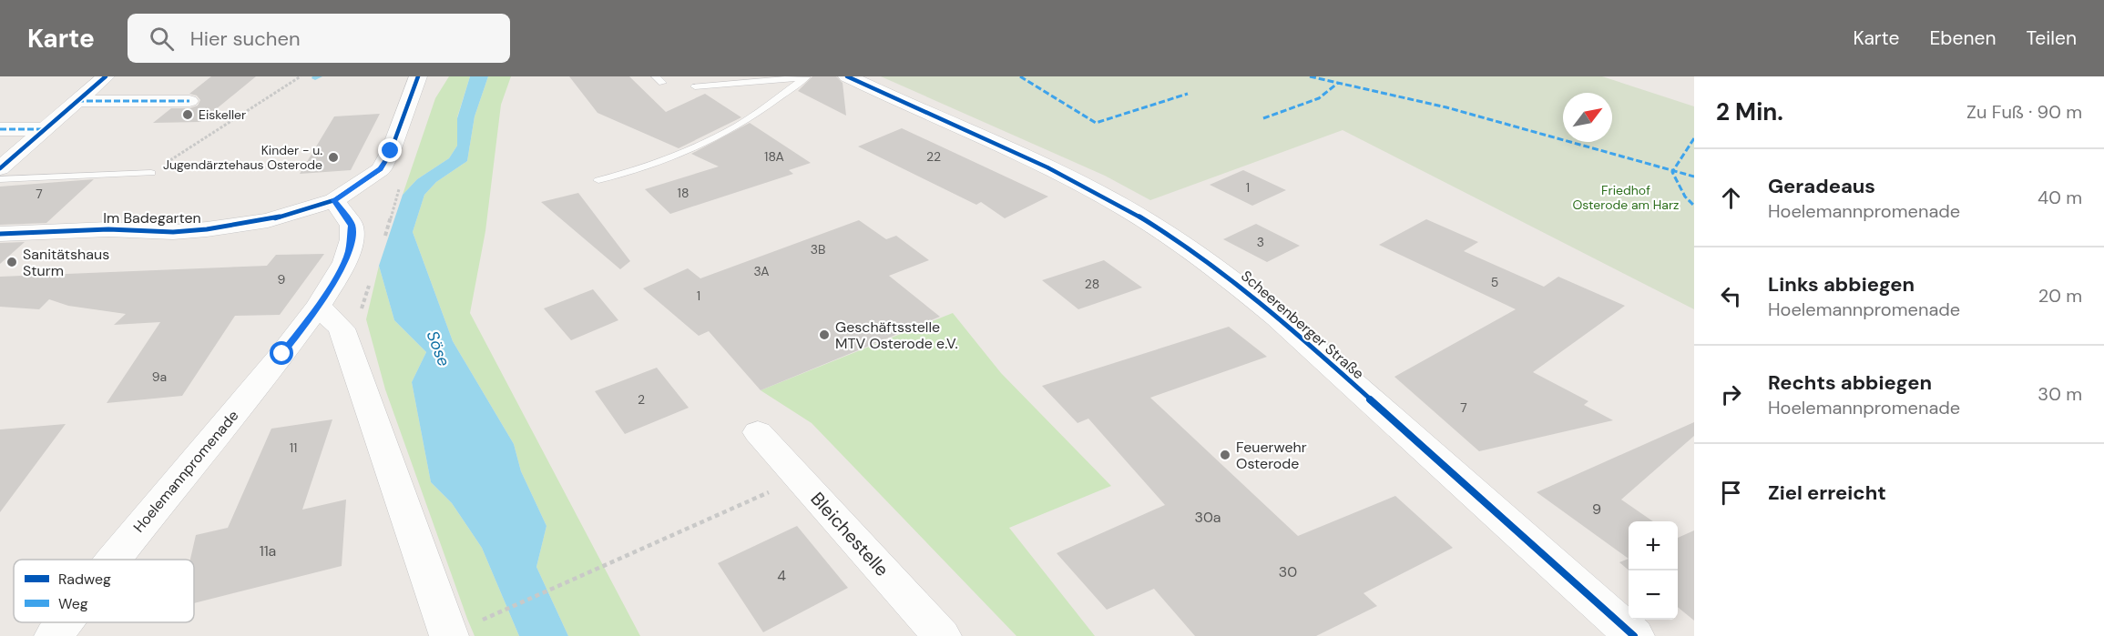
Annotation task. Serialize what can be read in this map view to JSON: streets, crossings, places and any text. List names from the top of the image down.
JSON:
{
  "streets": {
    "main road": ["Scheerenberger Straße"],
    "street": ["Im Badegarten", "Hoelemannpromenade", "Bleichestelle"]
  },
  "crossings": [
    ["Im Badegarten", "Hoelemannpromenade"]
  ],
  "water": ["Söse"],
  "parks": ["Friedhof Osterode am Harz"],
  "places": [
    "Eiskeller",
    "Kinder - u. Jugendärztehaus Osterode",
    "Sanitätshaus Sturm",
    "Geschäftsstelle MTV Osterode e.V.",
    "Feuerwehr Osterode"
  ],
  "house_numbers": [
    "18A",
    "22",
    "1",
    "18",
    "7",
    "3",
    "3B",
    "3A",
    "9",
    "5",
    "28",
    "1",
    "9a",
    "2",
    "7",
    "11",
    "9",
    "30a",
    "11a",
    "30",
    "4"
  ],
  "legend": ["Radweg", "Weg"],
  "north": "top right",
  "page": {
    "header": "Karte",
    "search": "Hier suchen",
    "nav": ["Karte", "Ebenen", "Teilen"],
    "heading": ["2 Min.", "Zu Fuß · 90 m"],
    "list": [
      ["Geradeaus", "Hoelemannpromenade", "40 m"],
      ["Links abbiegen", "Hoelemannpromenade", "20 m"],
      ["Rechts abbiegen", "Hoelemannpromenade", "30 m"],
      "Ziel erreicht"
    ],
    "map_buttons": ["+", "−"]
  }
}
